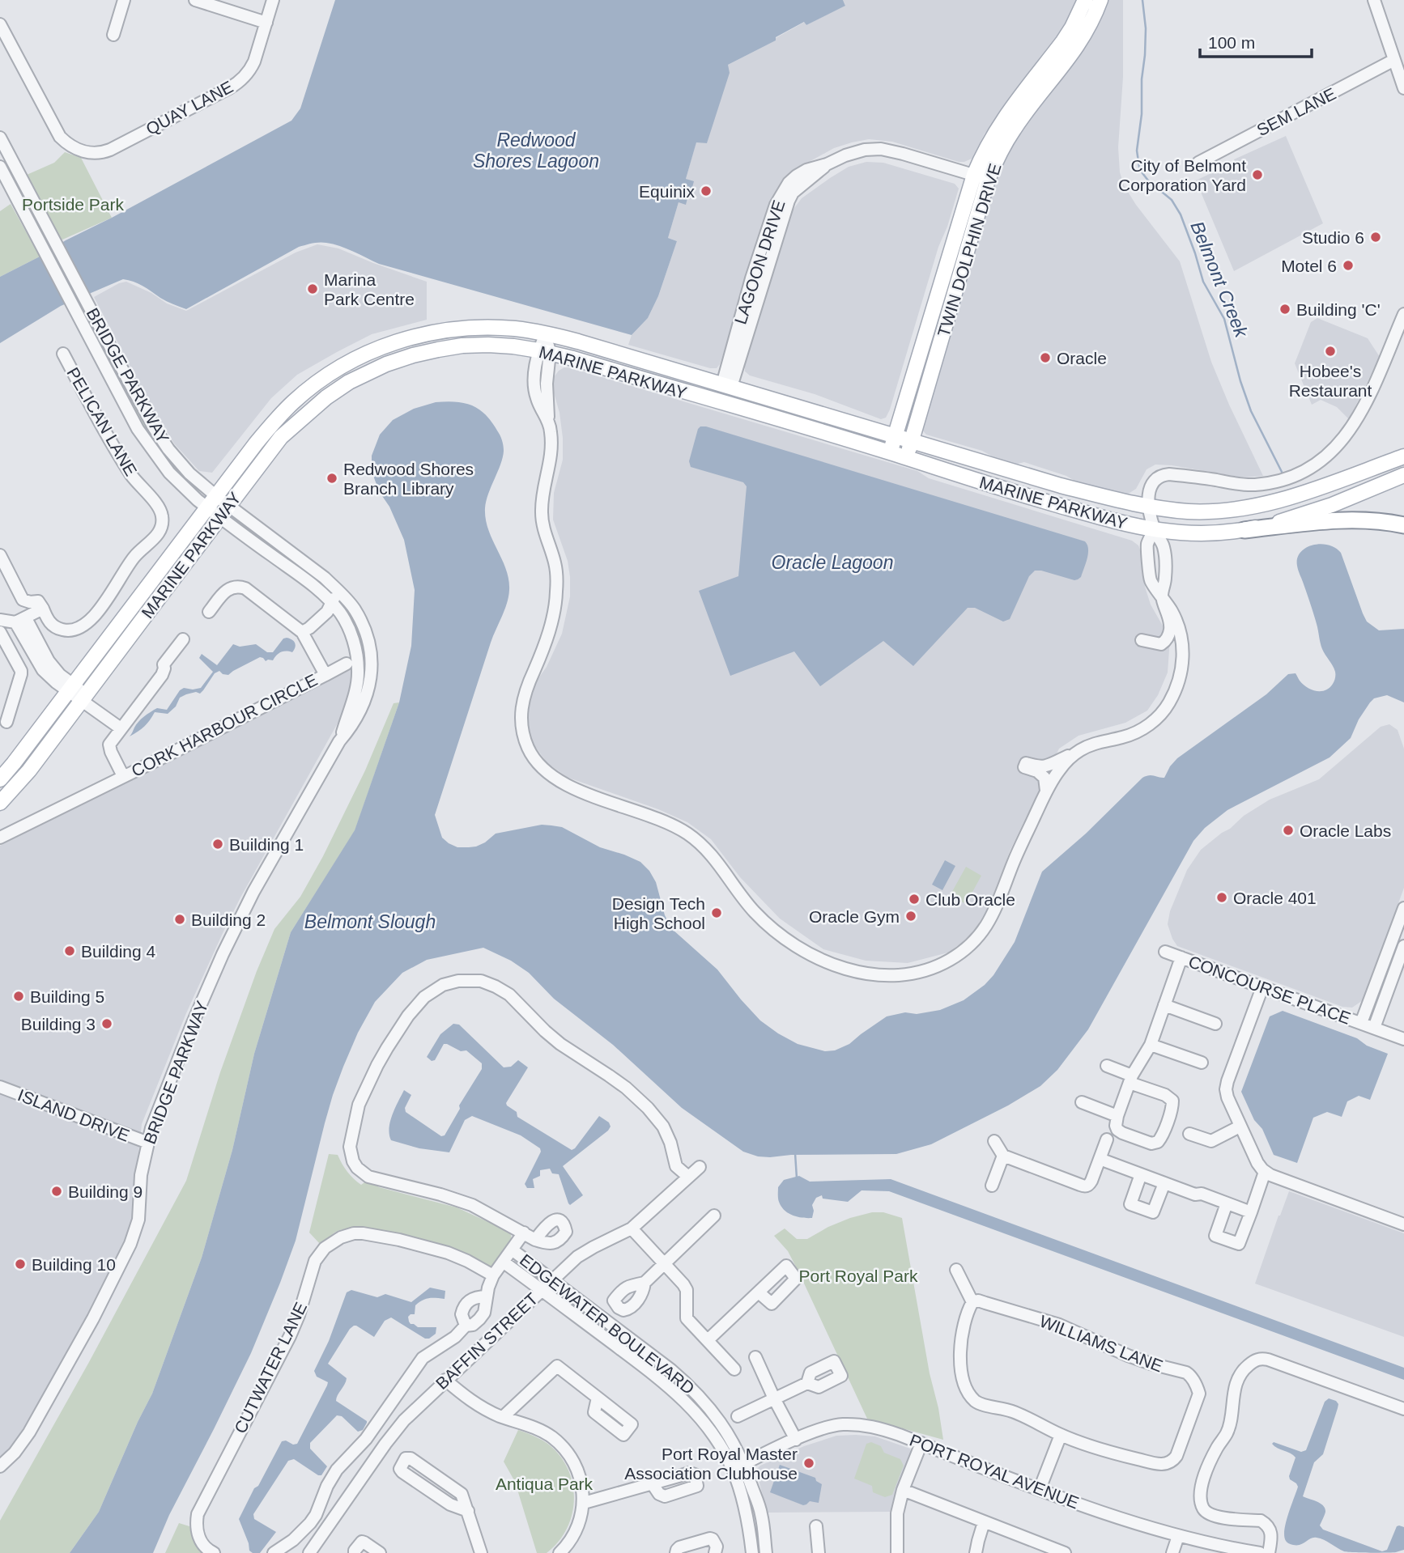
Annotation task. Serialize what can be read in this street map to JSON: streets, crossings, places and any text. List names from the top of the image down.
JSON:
{
  "streets": {
    "main road": ["TWIN DOLPHIN DRIVE", "MARINE PARKWAY"],
    "street": [
      "QUAY LANE",
      "SEM LANE",
      "LAGOON DRIVE",
      "BRIDGE PARKWAY",
      "PELICAN LANE",
      "CORK HARBOUR CIRCLE",
      "CONCOURSE PLACE",
      "ISLAND DRIVE",
      "EDGEWATER BOULEVARD",
      "BAFFIN STREET",
      "WILLIAMS LANE",
      "CUTWATER LANE",
      "PORT ROYAL AVENUE"
    ]
  },
  "crossings": [
    ["TWIN DOLPHIN DRIVE", "LAGOON DRIVE"],
    ["TWIN DOLPHIN DRIVE", "MARINE PARKWAY"],
    ["LAGOON DRIVE", "MARINE PARKWAY"],
    ["MARINE PARKWAY", "BRIDGE PARKWAY"],
    ["BRIDGE PARKWAY", "ISLAND DRIVE"],
    ["EDGEWATER BOULEVARD", "BAFFIN STREET"],
    ["EDGEWATER BOULEVARD", "PORT ROYAL AVENUE"]
  ],
  "water": [
    "Redwood Shores Lagoon",
    "Belmont Creek",
    "Oracle Lagoon",
    "Belmont Slough"
  ],
  "parks": ["Portside Park", "Port Royal Park", "Antiqua Park"],
  "places": [
    "City of Belmont Corporation Yard",
    "Equinix",
    "Studio 6",
    "Motel 6",
    "Marina Park Centre",
    "Building 'C'",
    "Hobee's Restaurant",
    "Oracle",
    "Redwood Shores Branch Library",
    "Oracle Labs",
    "Building 1",
    "Oracle 401",
    "Club Oracle",
    "Design Tech High School",
    "Oracle Gym",
    "Building 2",
    "Building 4",
    "Building 5",
    "Building 3",
    "Building 9",
    "Building 10",
    "Port Royal Master Association Clubhouse"
  ],
  "scale_bar": "100 m"
}
